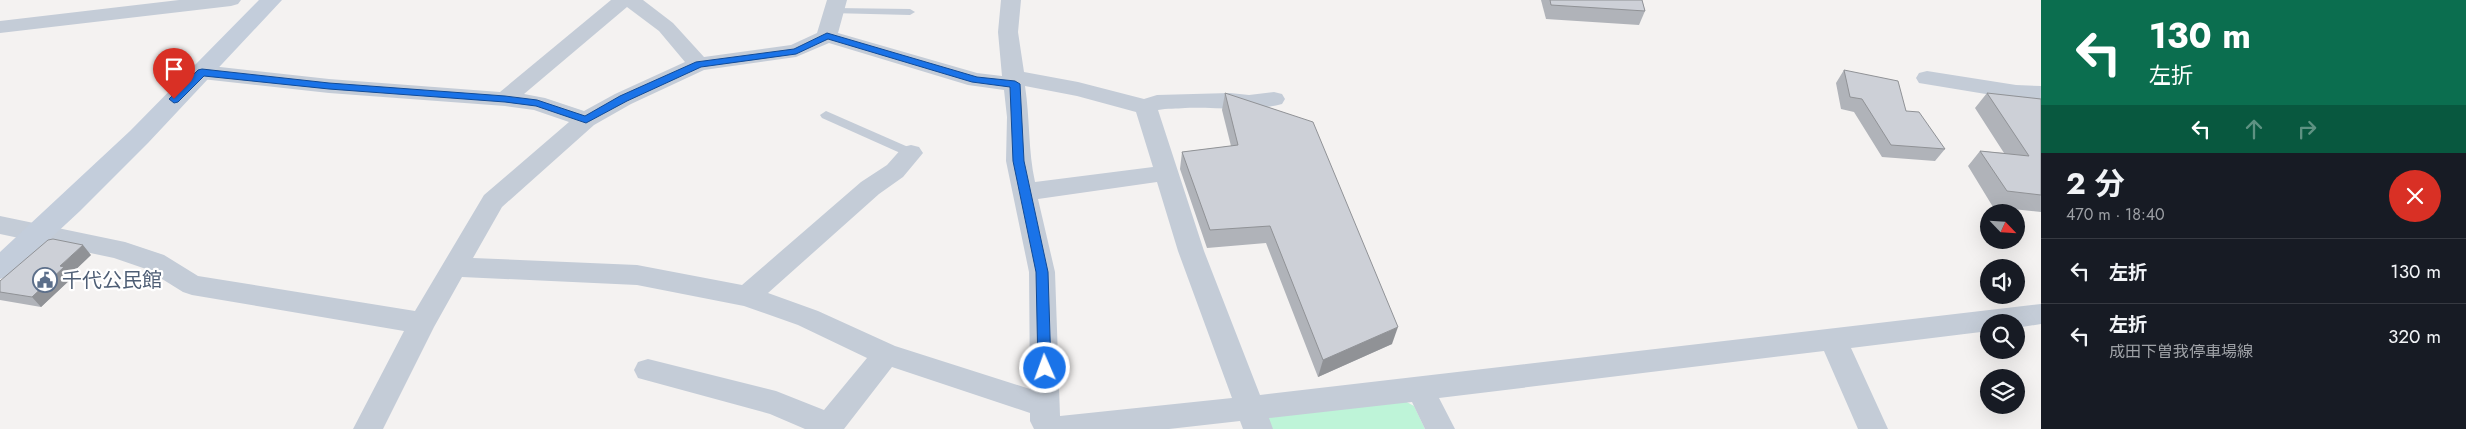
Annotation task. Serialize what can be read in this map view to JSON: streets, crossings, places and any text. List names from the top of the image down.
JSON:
{
  "places": {
    "public building": ["千代公民館"]
  },
  "north": "bottom right",
  "page": {
    "turn": ["130 m", "左折"],
    "heading": ["2 分", "470 m · 18:40"],
    "list": [
      {
        "name": "左折",
        "value": "130 m"
      },
      {
        "name": "左折",
        "note": "成田下曽我停車場線",
        "value": "320 m"
      }
    ]
  }
}
